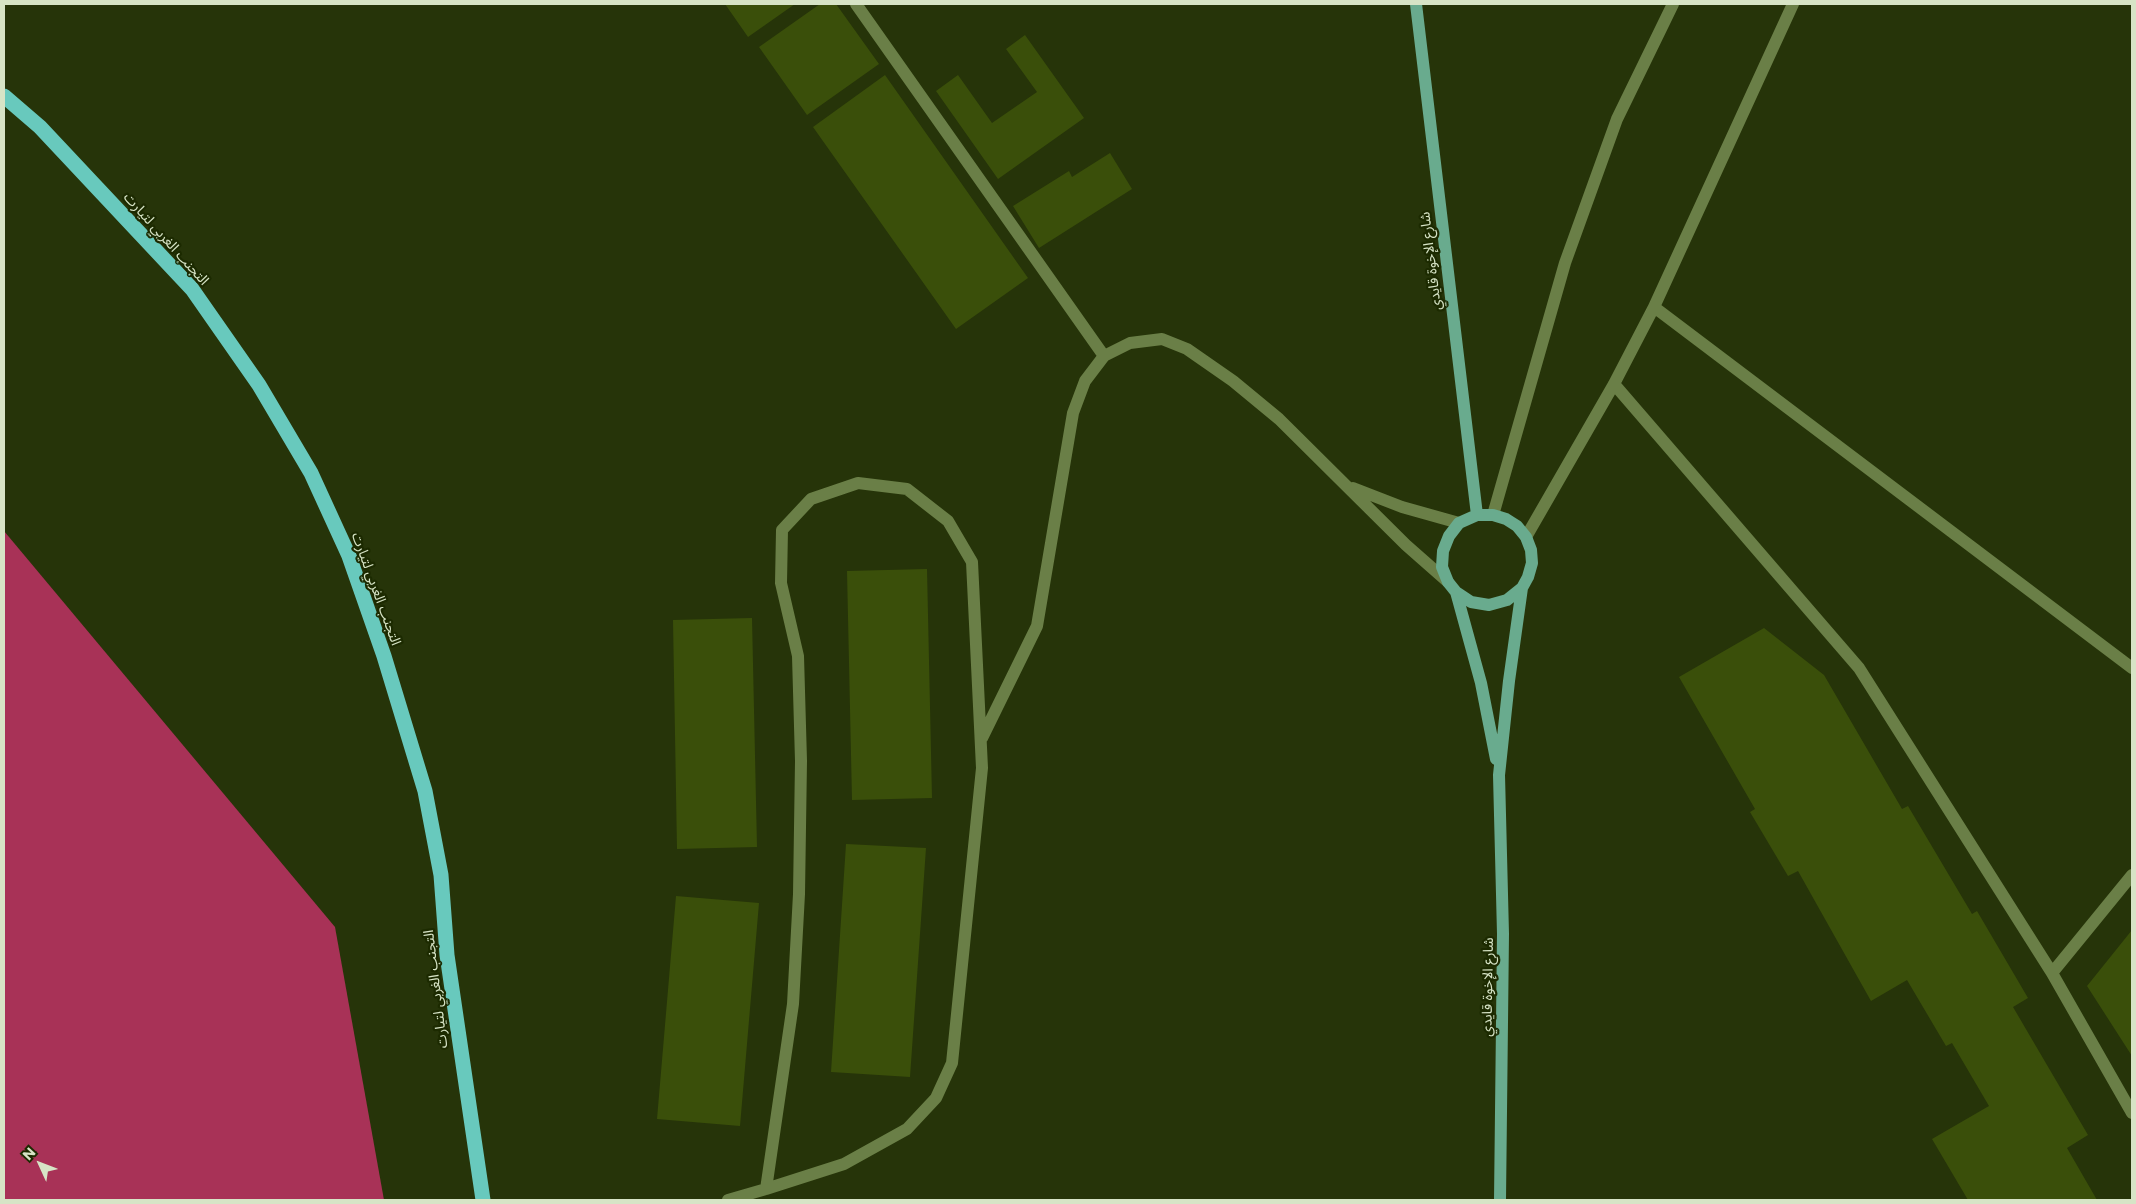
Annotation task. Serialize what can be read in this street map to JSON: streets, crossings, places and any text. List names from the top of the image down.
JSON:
{
  "streets": {
    "highway": ["التجنب الغربي لتيارت"],
    "main road": ["شارع الإخوة قايدي"]
  },
  "north": "top left"
}
